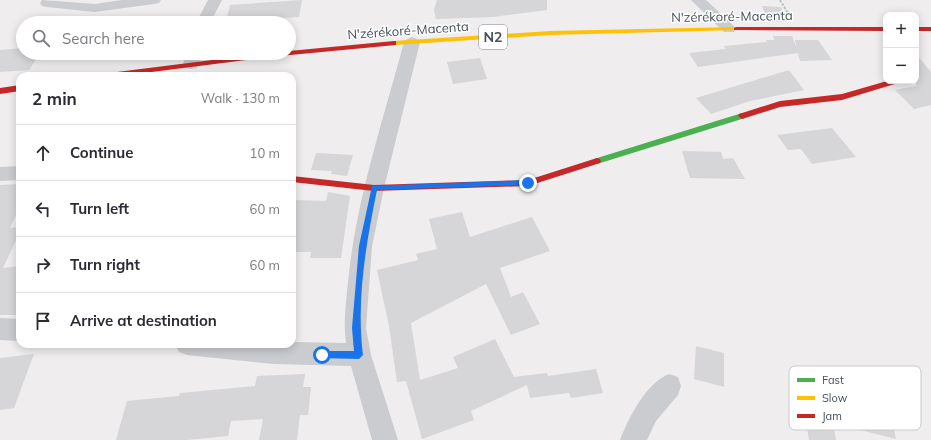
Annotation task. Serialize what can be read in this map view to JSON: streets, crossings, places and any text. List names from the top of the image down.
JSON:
{
  "streets": {
    "main road": ["N'zérékoré-Macenta", "N2"]
  },
  "legend": ["Fast", "Slow", "Jam"],
  "page": {
    "map_buttons": ["+", "−"],
    "search": "Search here",
    "heading": ["2 min", "Walk · 130 m"],
    "list": [
      ["Continue", "10 m"],
      ["Turn left", "60 m"],
      ["Turn right", "60 m"],
      "Arrive at destination"
    ]
  }
}
